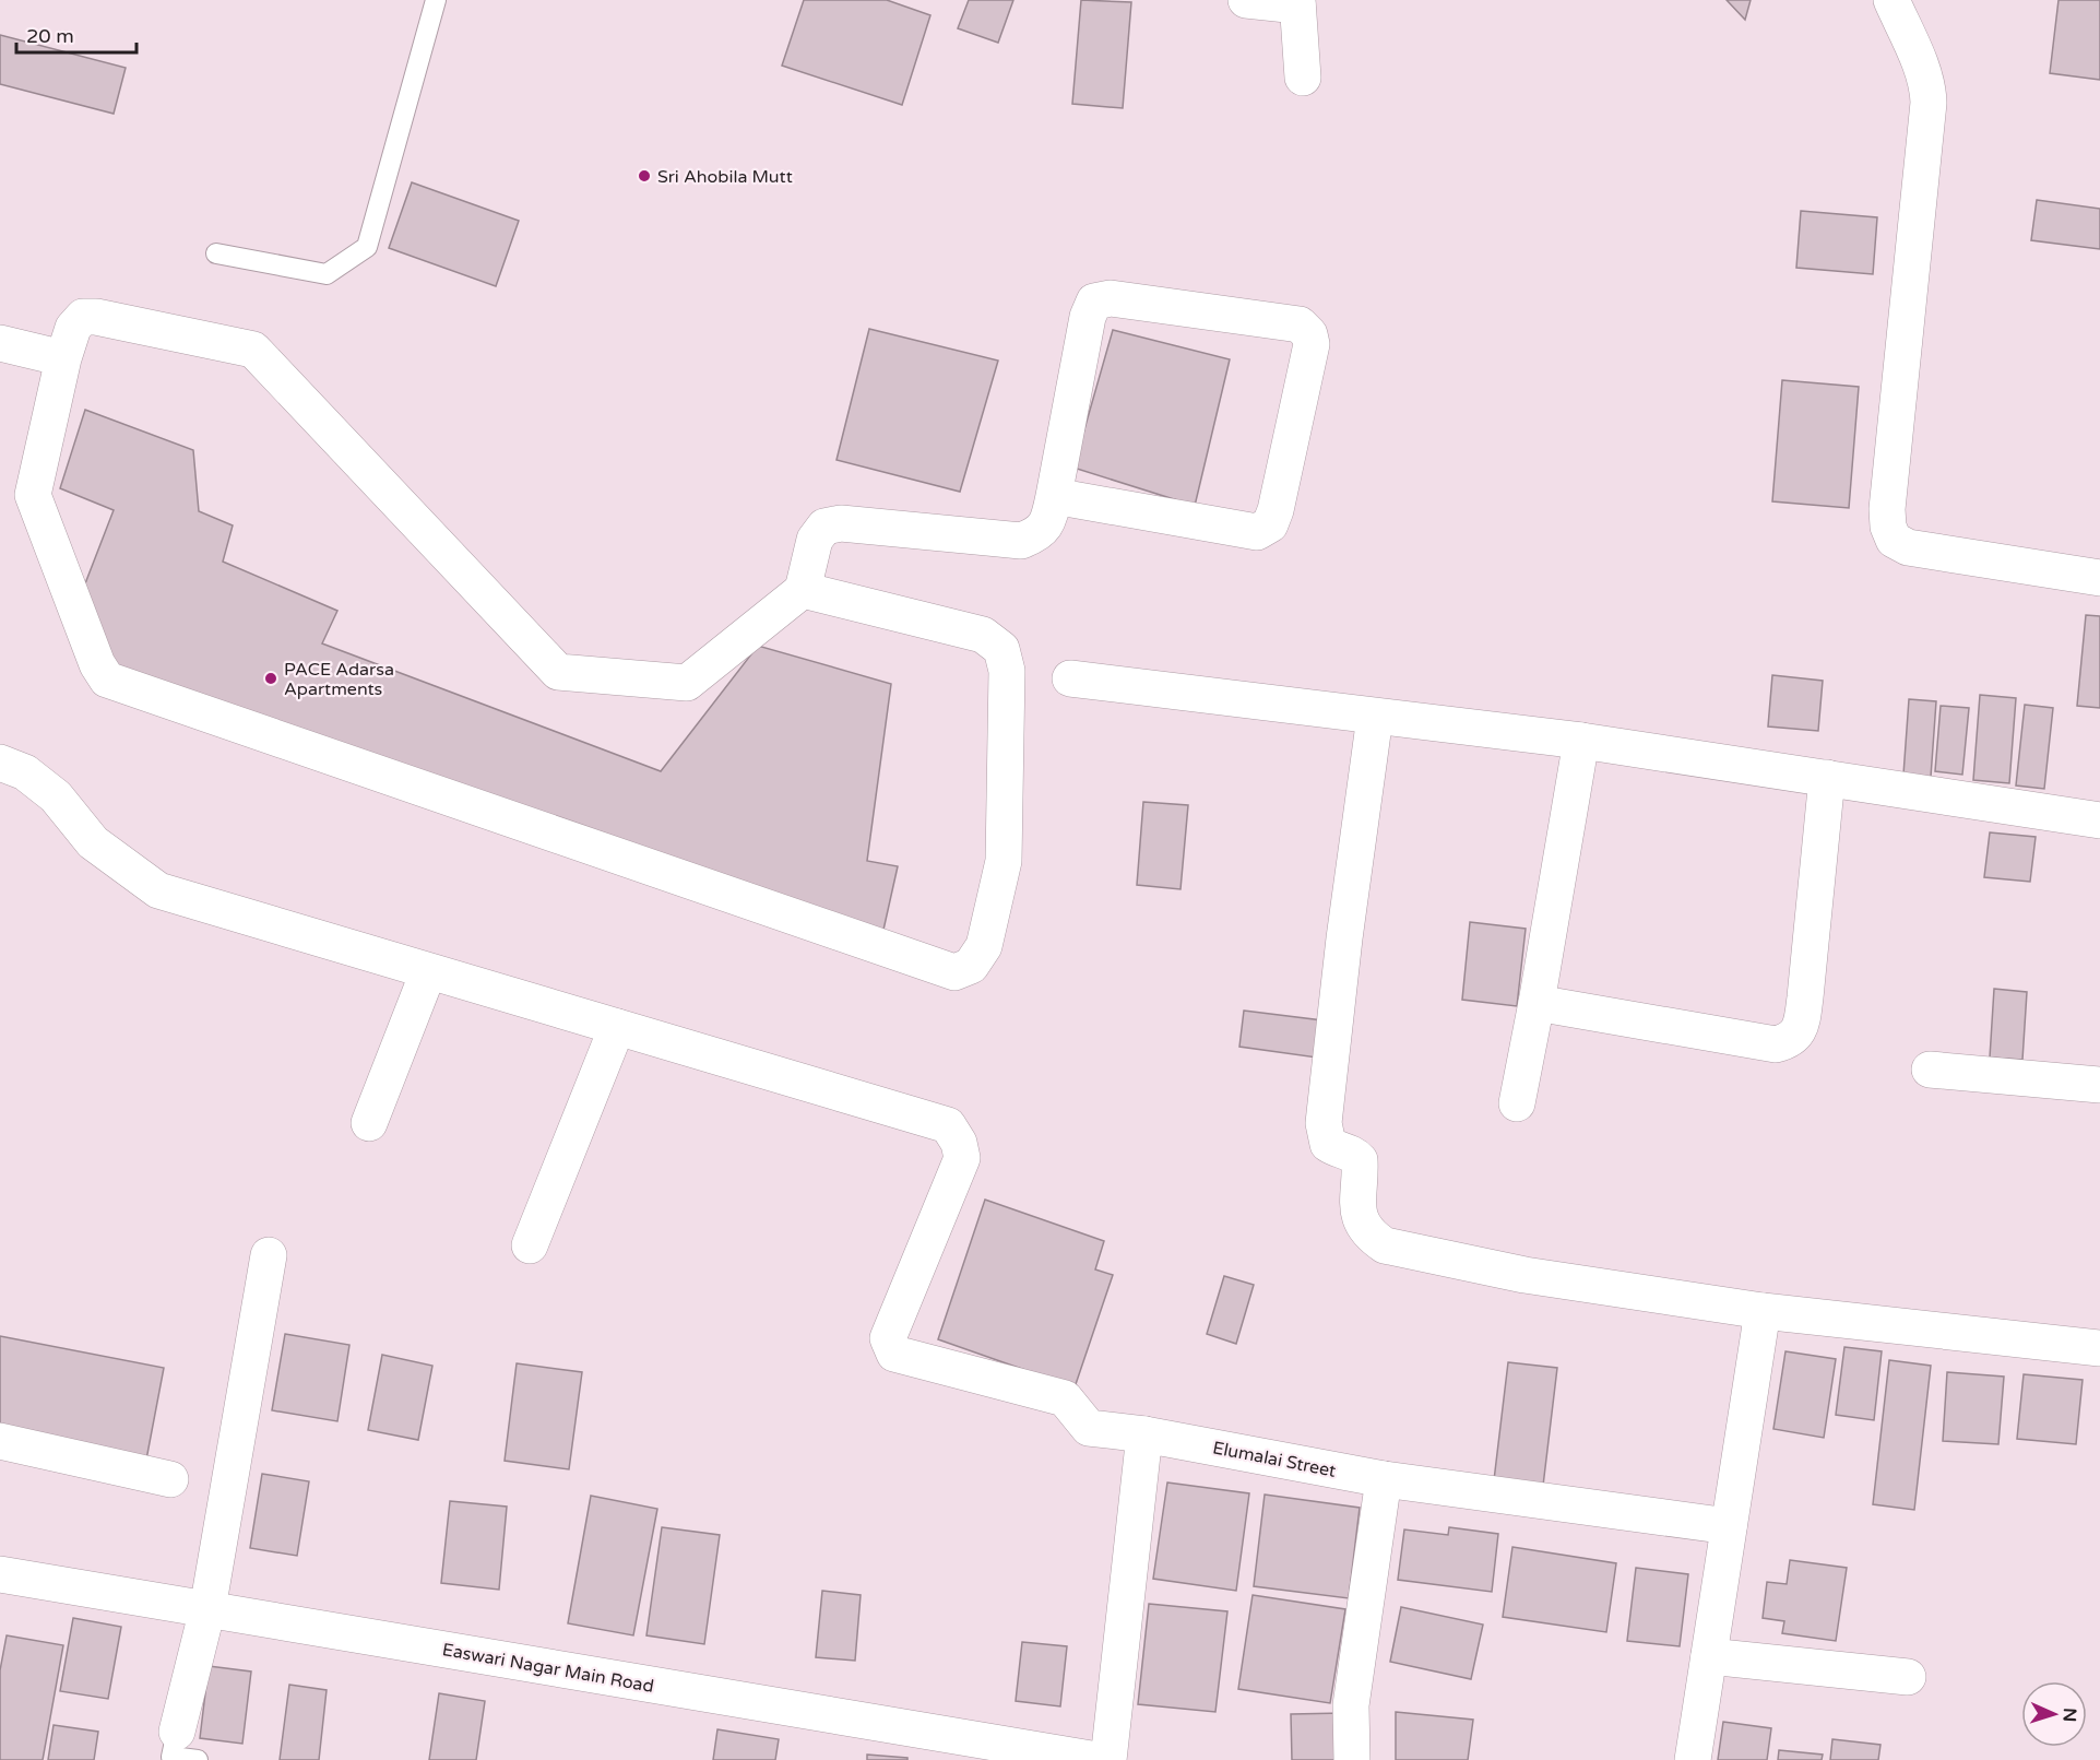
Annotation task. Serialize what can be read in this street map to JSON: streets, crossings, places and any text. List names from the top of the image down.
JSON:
{
  "streets": {
    "street": ["Elumalai Street", "Easwari Nagar Main Road"]
  },
  "places": ["Sri Ahobila Mutt", "PACE Adarsa Apartments"],
  "scale_bar": "20 m",
  "north": "right"
}
